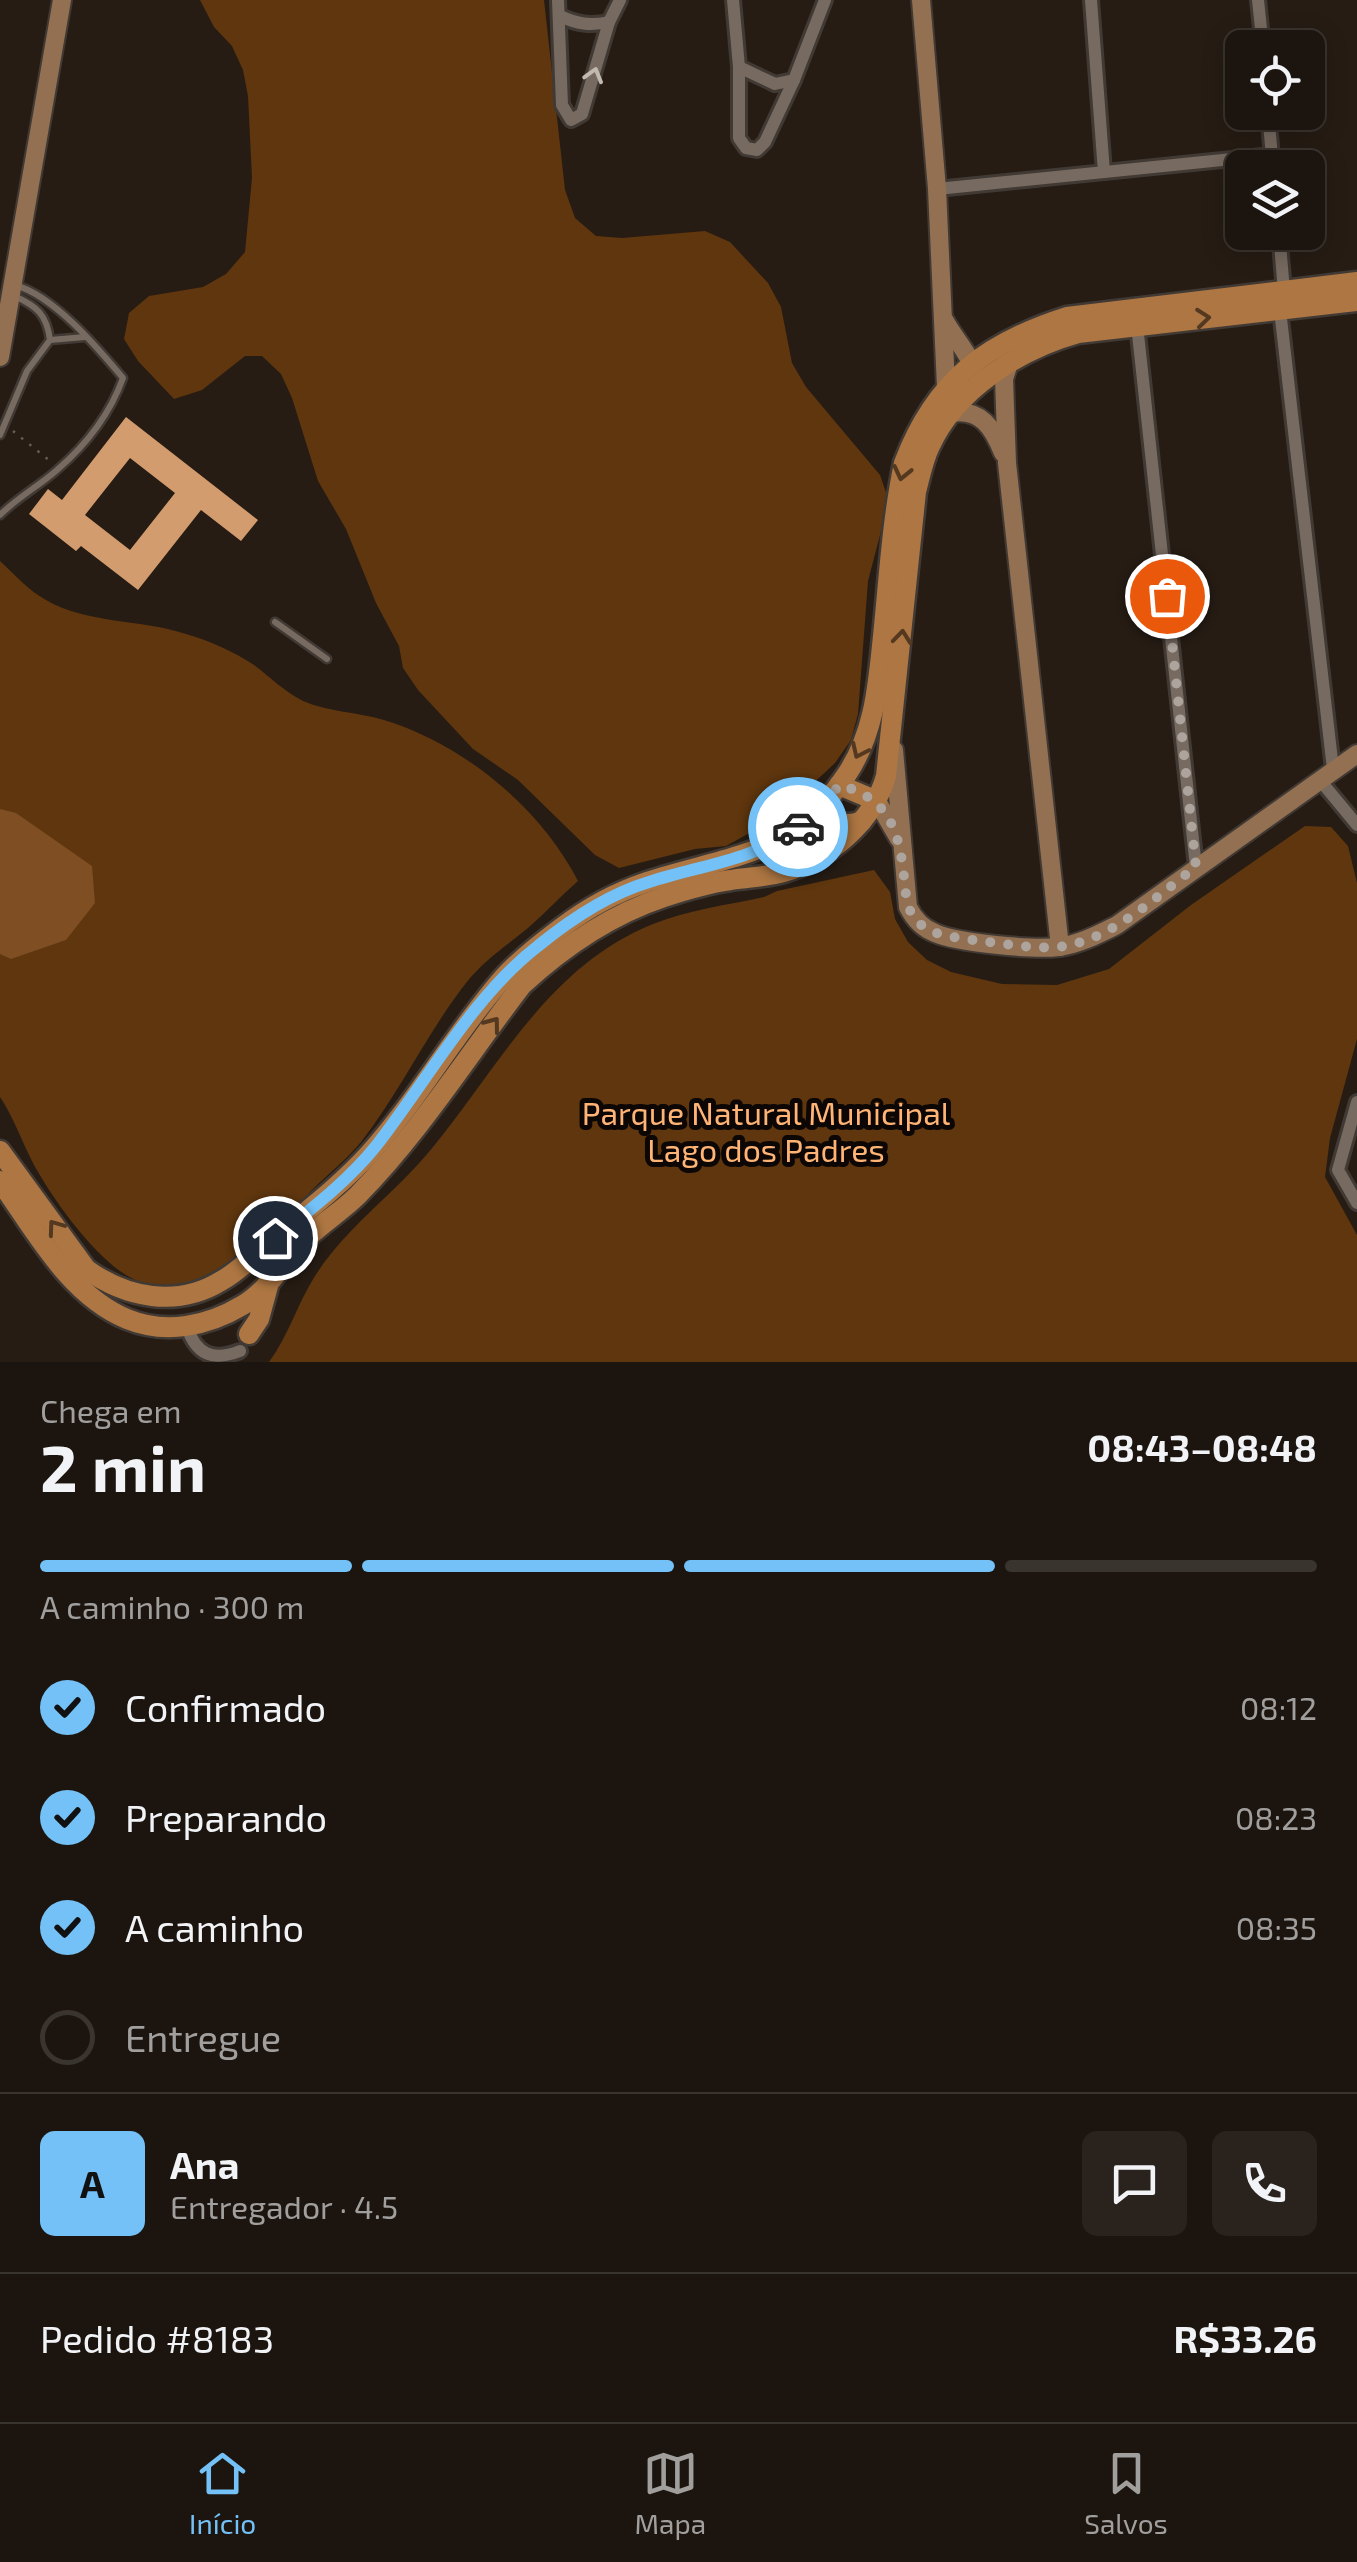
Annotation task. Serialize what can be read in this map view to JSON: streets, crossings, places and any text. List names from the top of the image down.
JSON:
{
  "parks": ["Parque Natural Municipal Lago dos Padres"],
  "page": {
    "heading": ["2 min", "Chega em", "08:43–08:48"],
    "panel": [
      "Ana",
      "Entregador · 4.5",
      "Pedido #8183",
      "R$33.26"
    ],
    "bar": "A caminho · 300 m",
    "list": [
      ["Confirmado", "08:12"],
      ["Preparando", "08:23"],
      ["A caminho", "08:35"],
      "Entregue"
    ],
    "round": "A",
    "tabs": ["Início", "Mapa", "Salvos"]
  }
}
